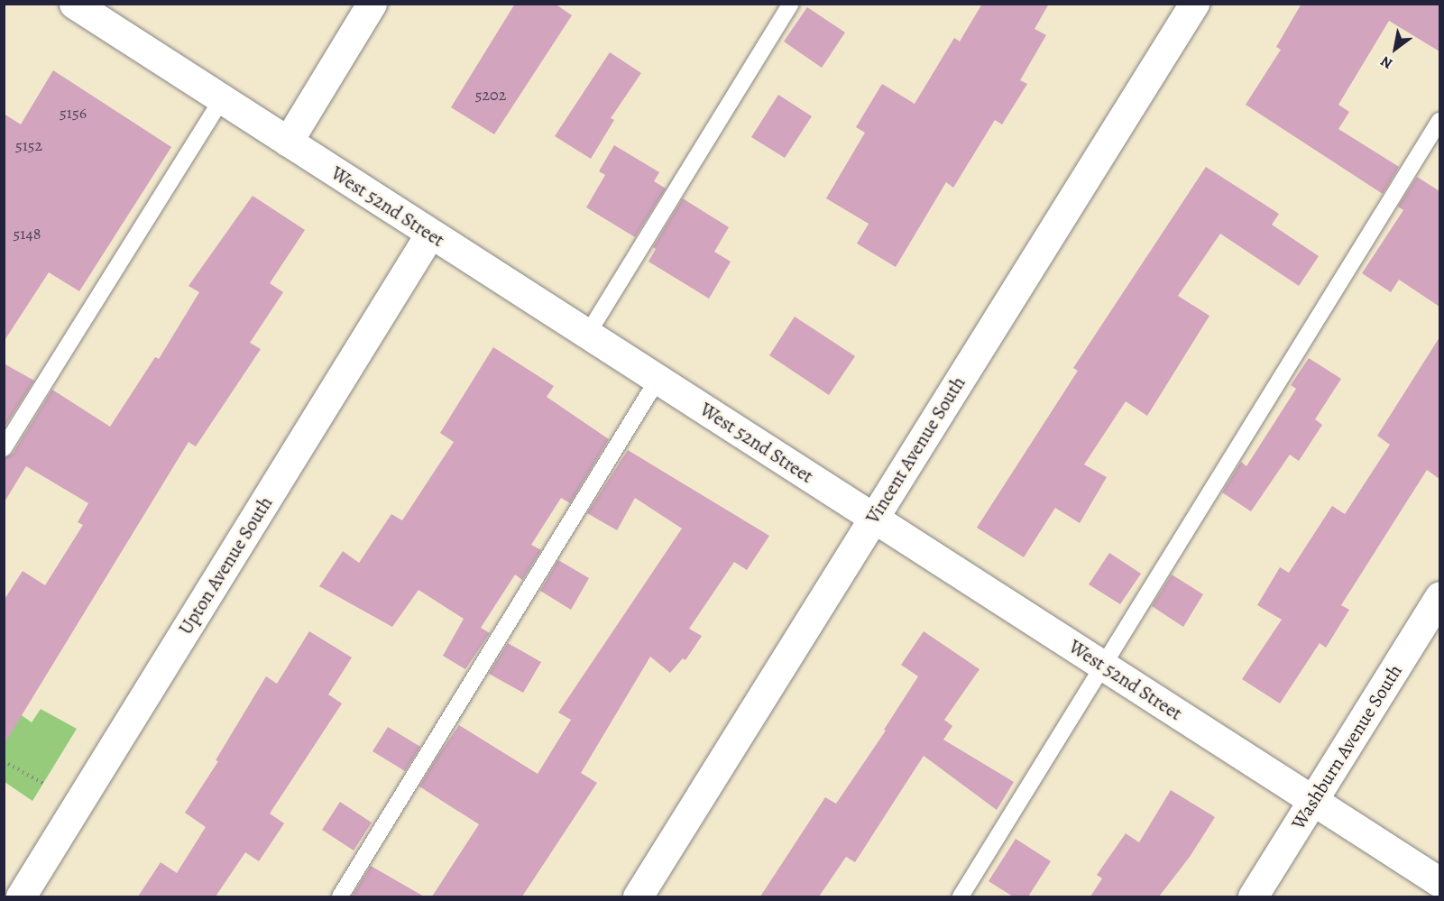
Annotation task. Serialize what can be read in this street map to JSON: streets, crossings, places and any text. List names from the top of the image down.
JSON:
{
  "streets": {
    "street": [
      "West 52nd Street",
      "Vincent Avenue South",
      "Upton Avenue South",
      "Washburn Avenue South"
    ]
  },
  "crossings": [
    ["West 52nd Street", "Vincent Avenue South"],
    ["West 52nd Street", "Upton Avenue South"],
    ["West 52nd Street", "Washburn Avenue South"]
  ],
  "house_numbers": [
    "5202",
    "5156",
    "5152",
    "5148"
  ],
  "north": "bottom left"
}
